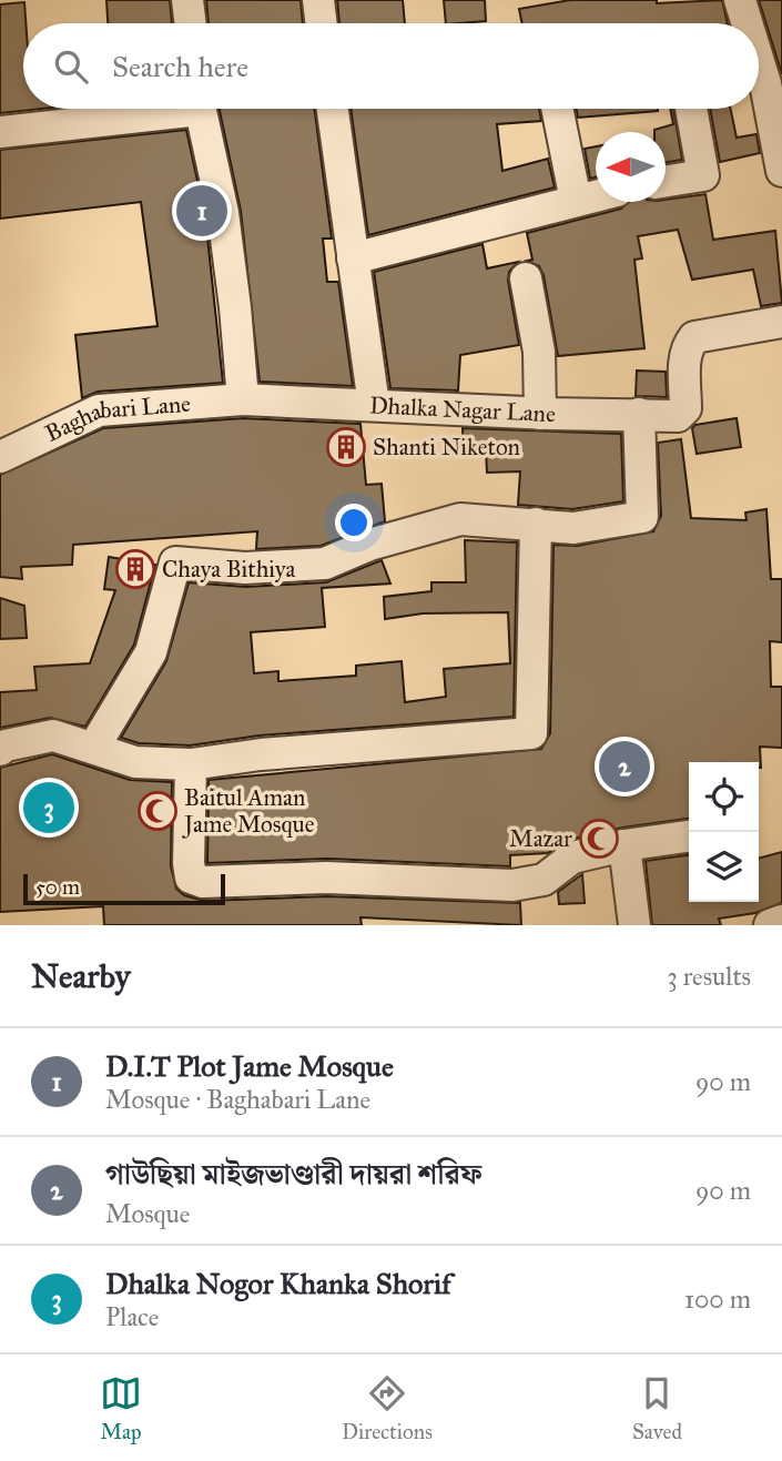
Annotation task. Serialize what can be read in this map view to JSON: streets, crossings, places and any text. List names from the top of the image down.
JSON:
{
  "streets": {
    "street": ["Dhalka Nagar Lane", "Baghabari Lane"]
  },
  "crossings": [
    ["Dhalka Nagar Lane", "Baghabari Lane"]
  ],
  "places": {
    "building": ["Shanti Niketon", "Chaya Bithiya"],
    "mosque": ["Baitul Aman Jame Mosque", "Mazar"]
  },
  "scale_bar": "50 m",
  "north": "left",
  "page": {
    "search": "Search here",
    "pins": ["1", "2", "3"],
    "scale": "50 m",
    "heading": ["Nearby", "3 results"],
    "list": [
      {
        "mark": "1",
        "name": "D.I.T Plot Jame Mosque",
        "note": "Mosque · Baghabari Lane",
        "value": "90 m"
      },
      {
        "mark": "2",
        "name": "গাউছিয়া মাইজভাণ্ডারী দায়রা শরিফ",
        "note": "Mosque",
        "value": "90 m"
      },
      {
        "mark": "3",
        "name": "Dhalka Nogor Khanka Shorif",
        "note": "Place",
        "value": "100 m"
      }
    ],
    "nav": ["Map", "Directions", "Saved"]
  }
}
